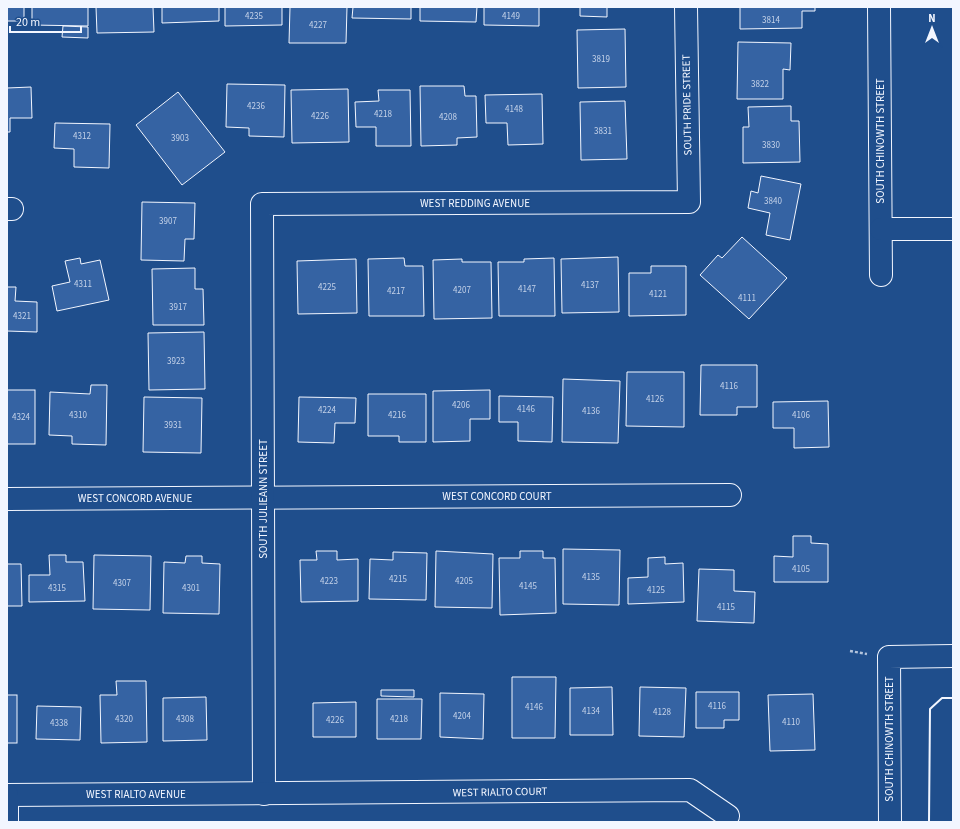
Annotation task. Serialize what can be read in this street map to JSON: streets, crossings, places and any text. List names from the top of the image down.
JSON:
{
  "streets": {
    "street": [
      "SOUTH PRIDE STREET",
      "SOUTH CHINOWTH STREET",
      "WEST REDDING AVENUE",
      "WEST CONCORD COURT",
      "WEST CONCORD AVENUE",
      "SOUTH JULIEANN STREET",
      "WEST RIALTO COURT",
      "WEST RIALTO AVENUE"
    ]
  },
  "crossings": [
    ["SOUTH PRIDE STREET", "WEST REDDING AVENUE"],
    ["WEST REDDING AVENUE", "SOUTH JULIEANN STREET"],
    ["WEST CONCORD COURT", "WEST CONCORD AVENUE"],
    ["WEST CONCORD COURT", "SOUTH JULIEANN STREET"],
    ["WEST CONCORD AVENUE", "SOUTH JULIEANN STREET"],
    ["SOUTH JULIEANN STREET", "WEST RIALTO COURT"],
    ["SOUTH JULIEANN STREET", "WEST RIALTO AVENUE"],
    ["WEST RIALTO COURT", "WEST RIALTO AVENUE"]
  ],
  "house_numbers": [
    "4235",
    "4149",
    "3814",
    "4227",
    "3819",
    "3822",
    "4236",
    "4148",
    "4218",
    "4226",
    "4208",
    "3831",
    "4312",
    "3903",
    "3830",
    "3840",
    "3907",
    "4311",
    "4137",
    "4225",
    "4147",
    "4207",
    "4217",
    "4121",
    "4111",
    "3917",
    "4321",
    "3923",
    "4116",
    "4126",
    "4206",
    "4146",
    "4224",
    "4136",
    "4310",
    "4216",
    "4106",
    "4324",
    "3931",
    "4105",
    "4135",
    "4215",
    "4223",
    "4205",
    "4307",
    "4145",
    "4315",
    "4301",
    "4125",
    "4115",
    "4116",
    "4146",
    "4134",
    "4128",
    "4204",
    "4320",
    "4308",
    "4218",
    "4226",
    "4110",
    "4338"
  ],
  "scale_bar": "20 m",
  "north": "top"
}
